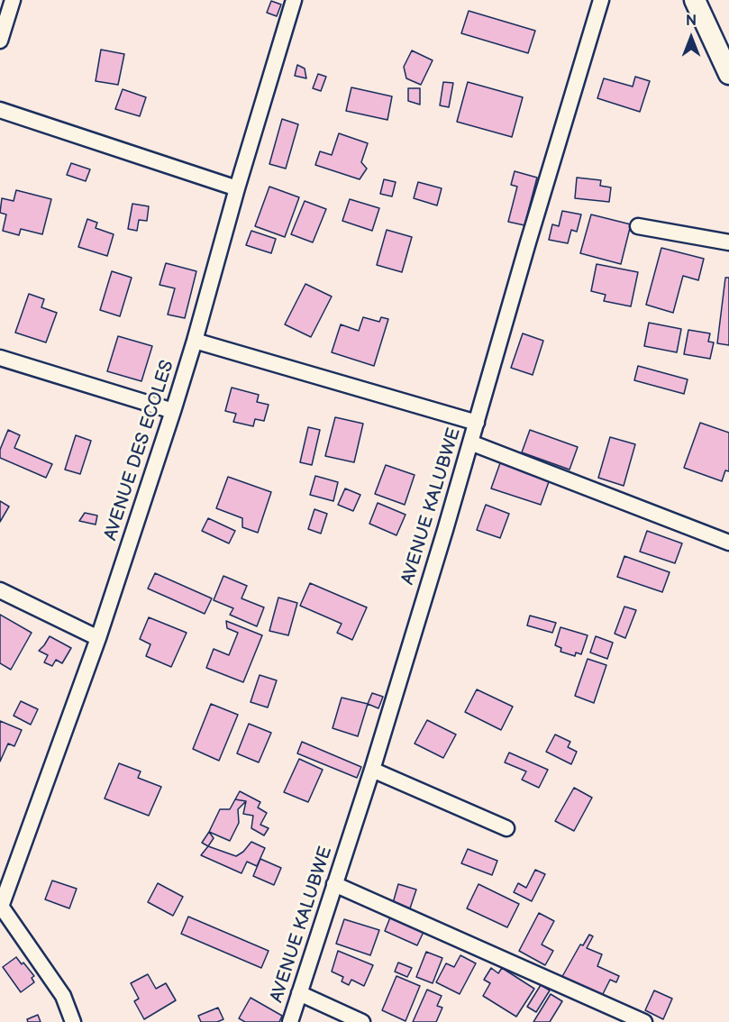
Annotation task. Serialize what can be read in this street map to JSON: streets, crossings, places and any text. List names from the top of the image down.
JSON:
{
  "streets": {
    "street": ["AVENUE DES ECOLES", "AVENUE KALUBWE"]
  },
  "north": "top"
}
